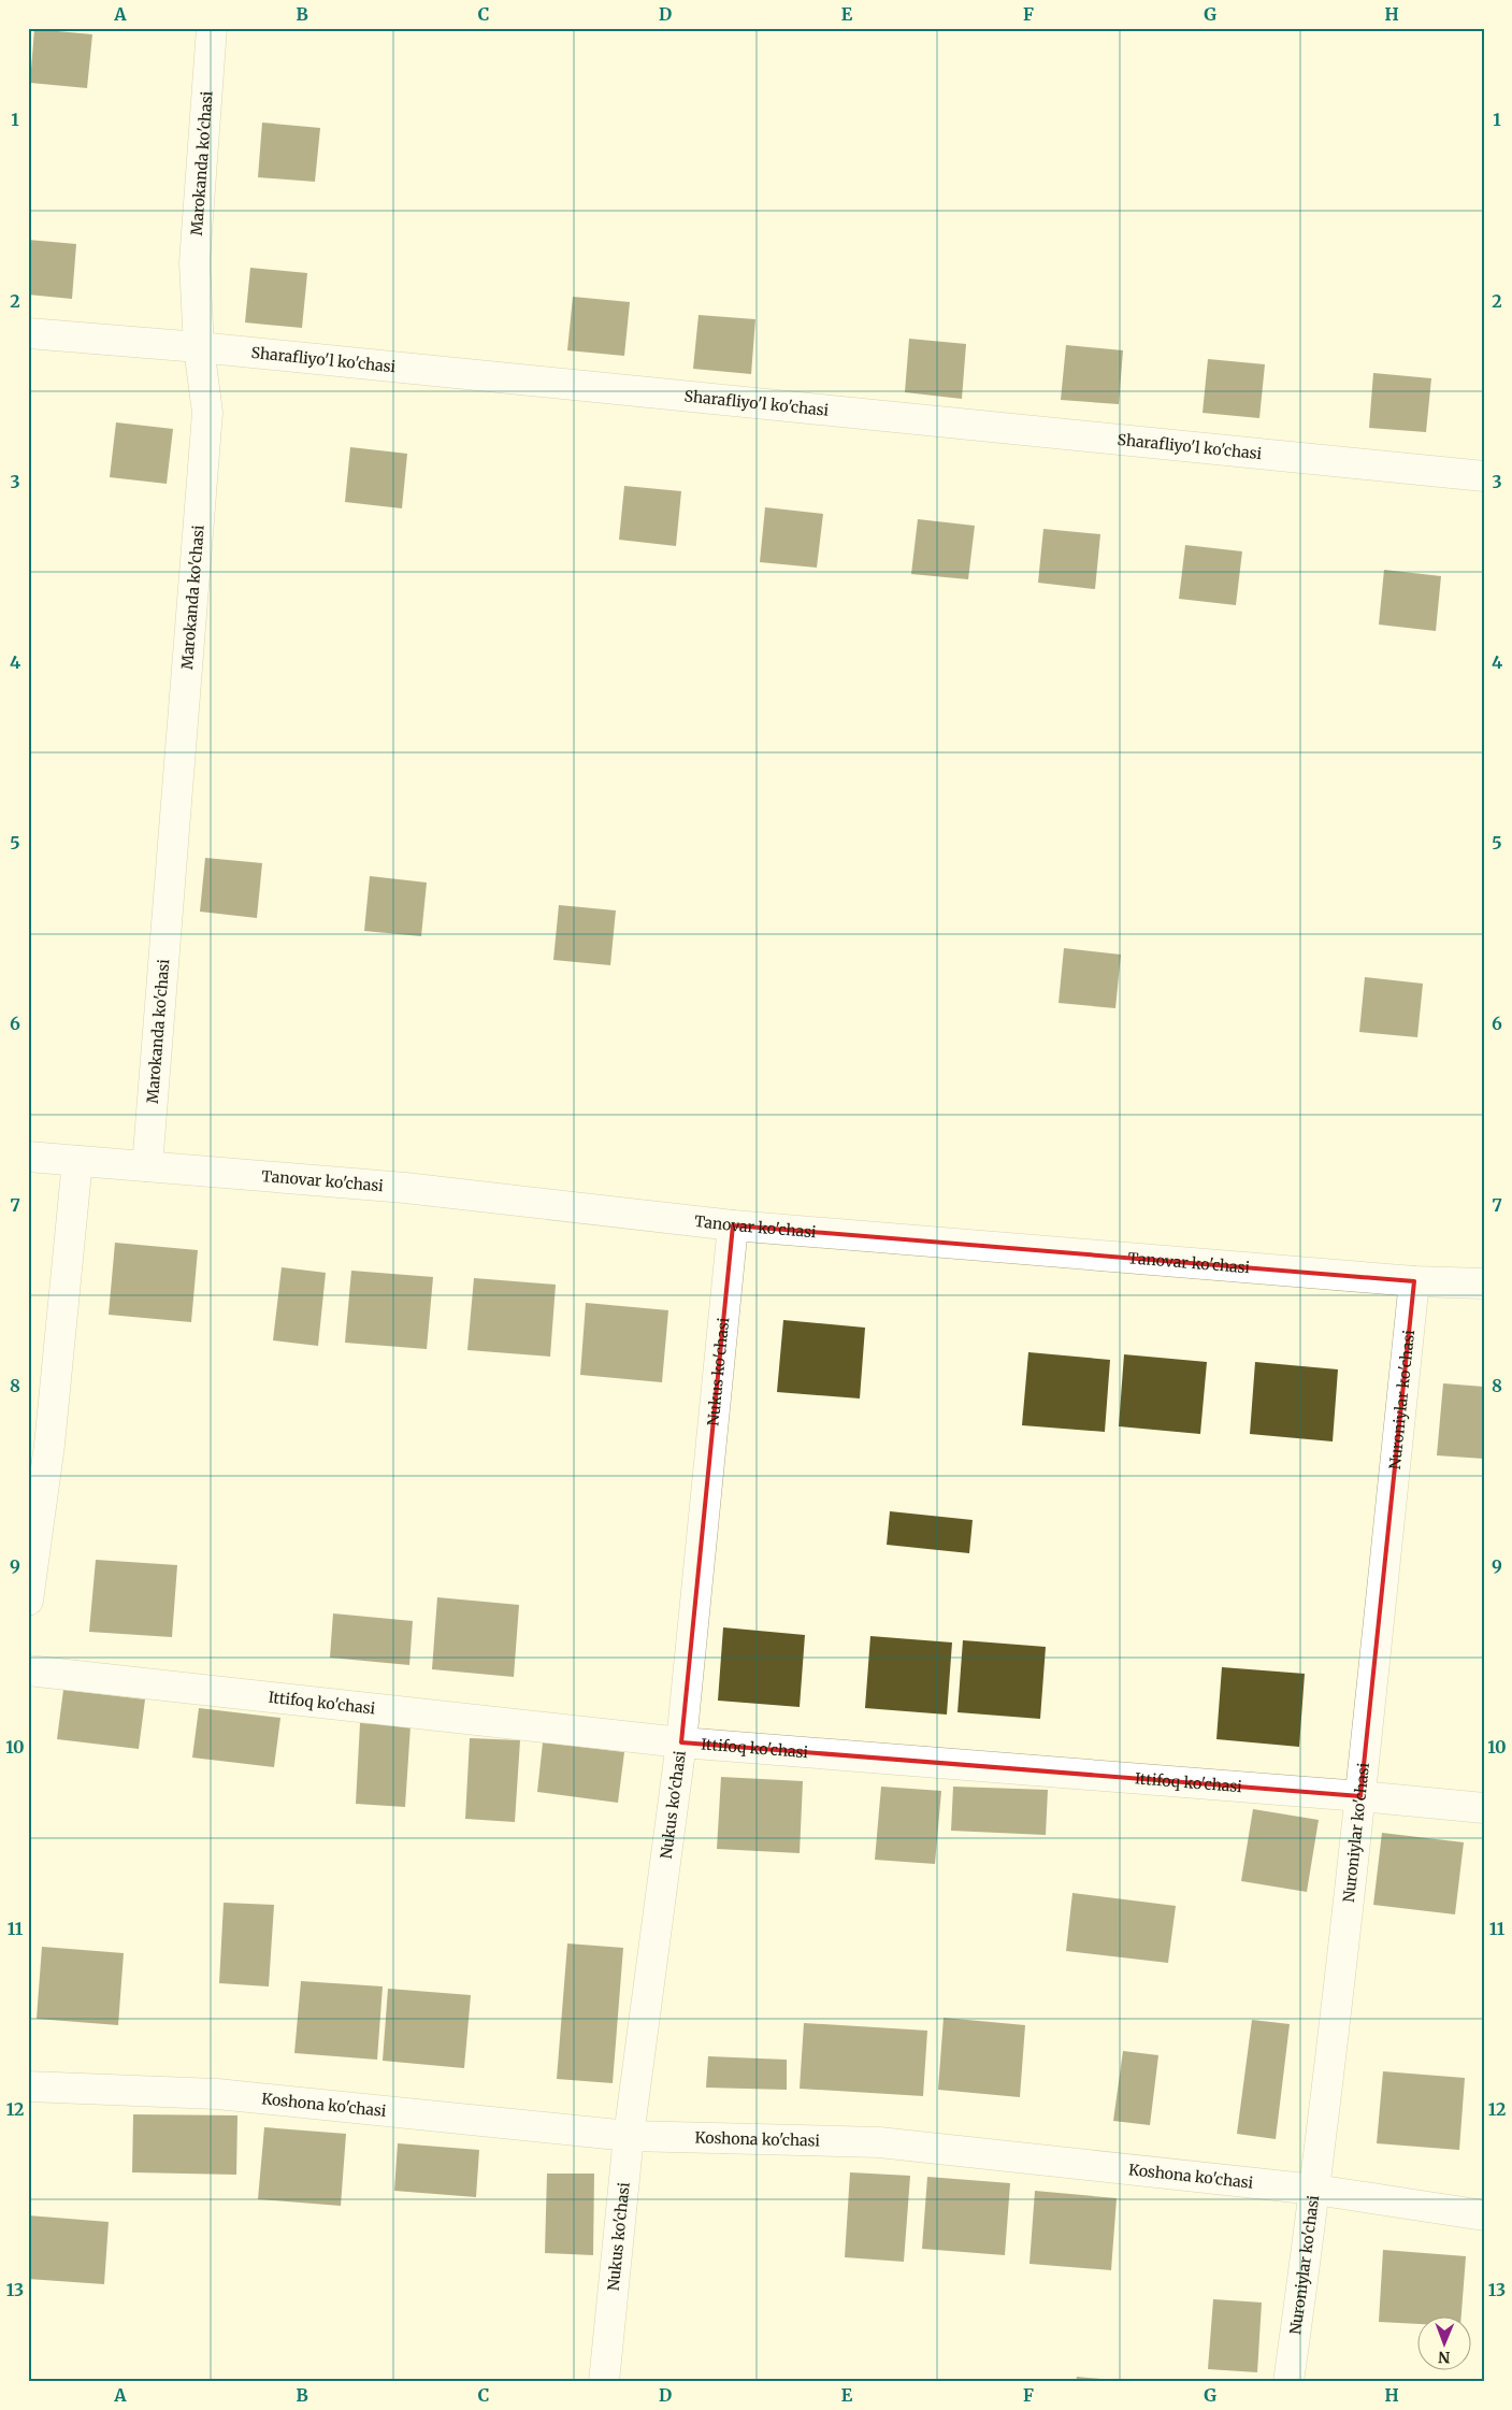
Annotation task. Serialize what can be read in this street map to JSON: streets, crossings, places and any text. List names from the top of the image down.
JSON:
{
  "streets": {
    "street": [
      "Marokanda ko'chasi",
      "Sharafliyo'l ko'chasi",
      "Tanovar ko'chasi",
      "Nukus ko'chasi",
      "Nuroniylar ko'chasi",
      "Ittifoq ko'chasi",
      "Koshona ko'chasi"
    ]
  },
  "crossings": [
    ["Marokanda ko'chasi", "Sharafliyo'l ko'chasi"],
    ["Marokanda ko'chasi", "Tanovar ko'chasi"],
    ["Tanovar ko'chasi", "Nukus ko'chasi"],
    ["Tanovar ko'chasi", "Nuroniylar ko'chasi"],
    ["Nukus ko'chasi", "Ittifoq ko'chasi"],
    ["Nukus ko'chasi", "Koshona ko'chasi"],
    ["Nuroniylar ko'chasi", "Ittifoq ko'chasi"],
    ["Nuroniylar ko'chasi", "Koshona ko'chasi"]
  ],
  "north": "bottom",
  "grid": {
    "columns": [
      "A",
      "B",
      "C",
      "D",
      "E",
      "F",
      "G",
      "H"
    ],
    "rows": [
      "1",
      "2",
      "3",
      "4",
      "5",
      "6",
      "7",
      "8",
      "9",
      "10",
      "11",
      "12",
      "13"
    ]
  }
}
